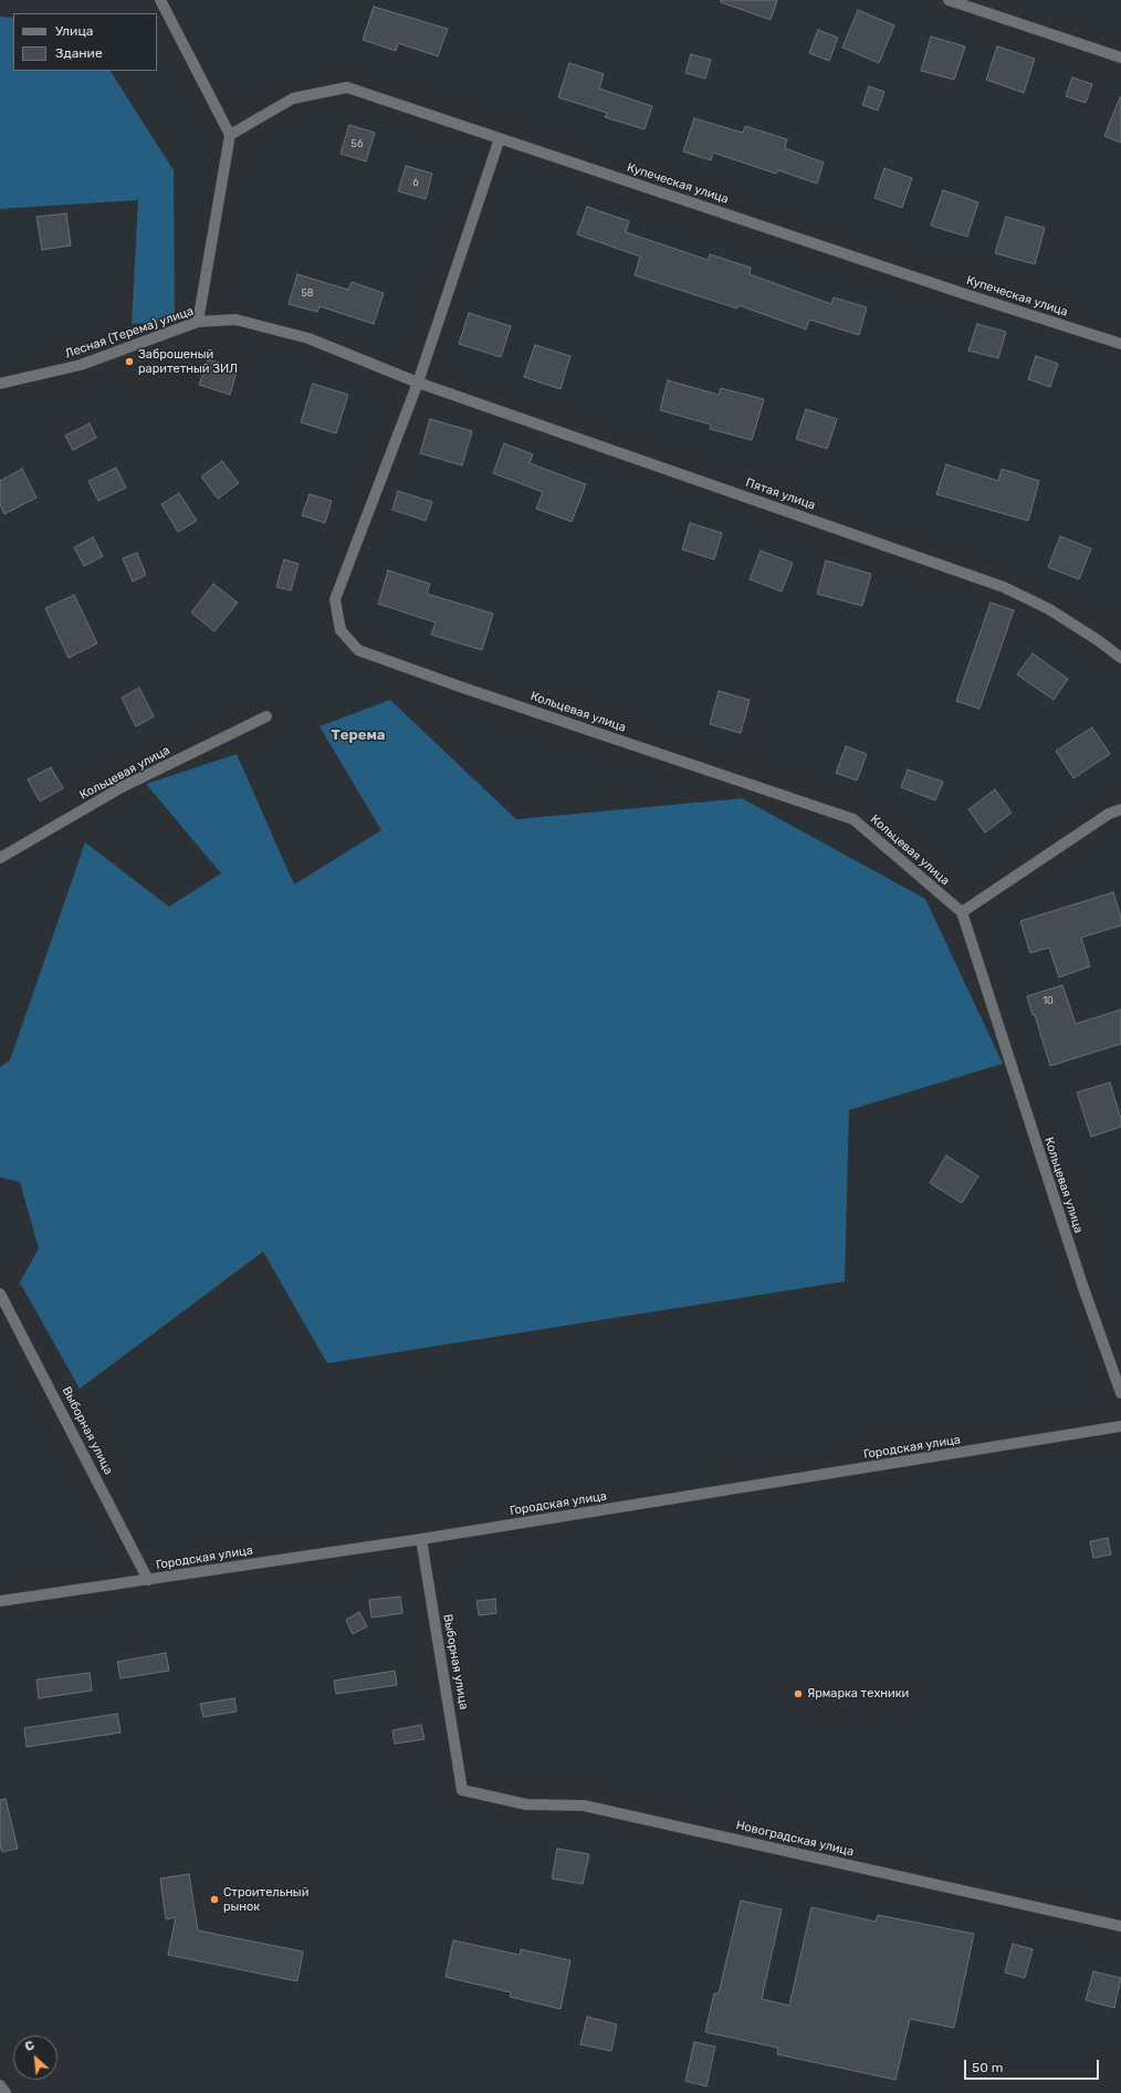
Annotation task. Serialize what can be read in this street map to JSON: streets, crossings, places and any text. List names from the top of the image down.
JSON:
{
  "streets": {
    "street": [
      "Купеческая улица",
      "Лесная (Терема) улица",
      "Пятая улица",
      "Кольцевая улица",
      "Выборная улица",
      "Городская улица",
      "Новоградская улица"
    ]
  },
  "crossings": [
    ["Лесная (Терема) улица", "Пятая улица"],
    ["Лесная (Терема) улица", "Кольцевая улица"],
    ["Пятая улица", "Кольцевая улица"],
    ["Выборная улица", "Городская улица"],
    ["Выборная улица", "Новоградская улица"]
  ],
  "districts": ["Терема"],
  "places": ["Заброшеный раритетный ЗИЛ", "Ярмарка техники", "Строительный рынок"],
  "house_numbers": [
    "56",
    "6",
    "58",
    "10"
  ],
  "legend": ["Улица", "Здание"],
  "scale_bar": "50 m",
  "north": "top left"
}
